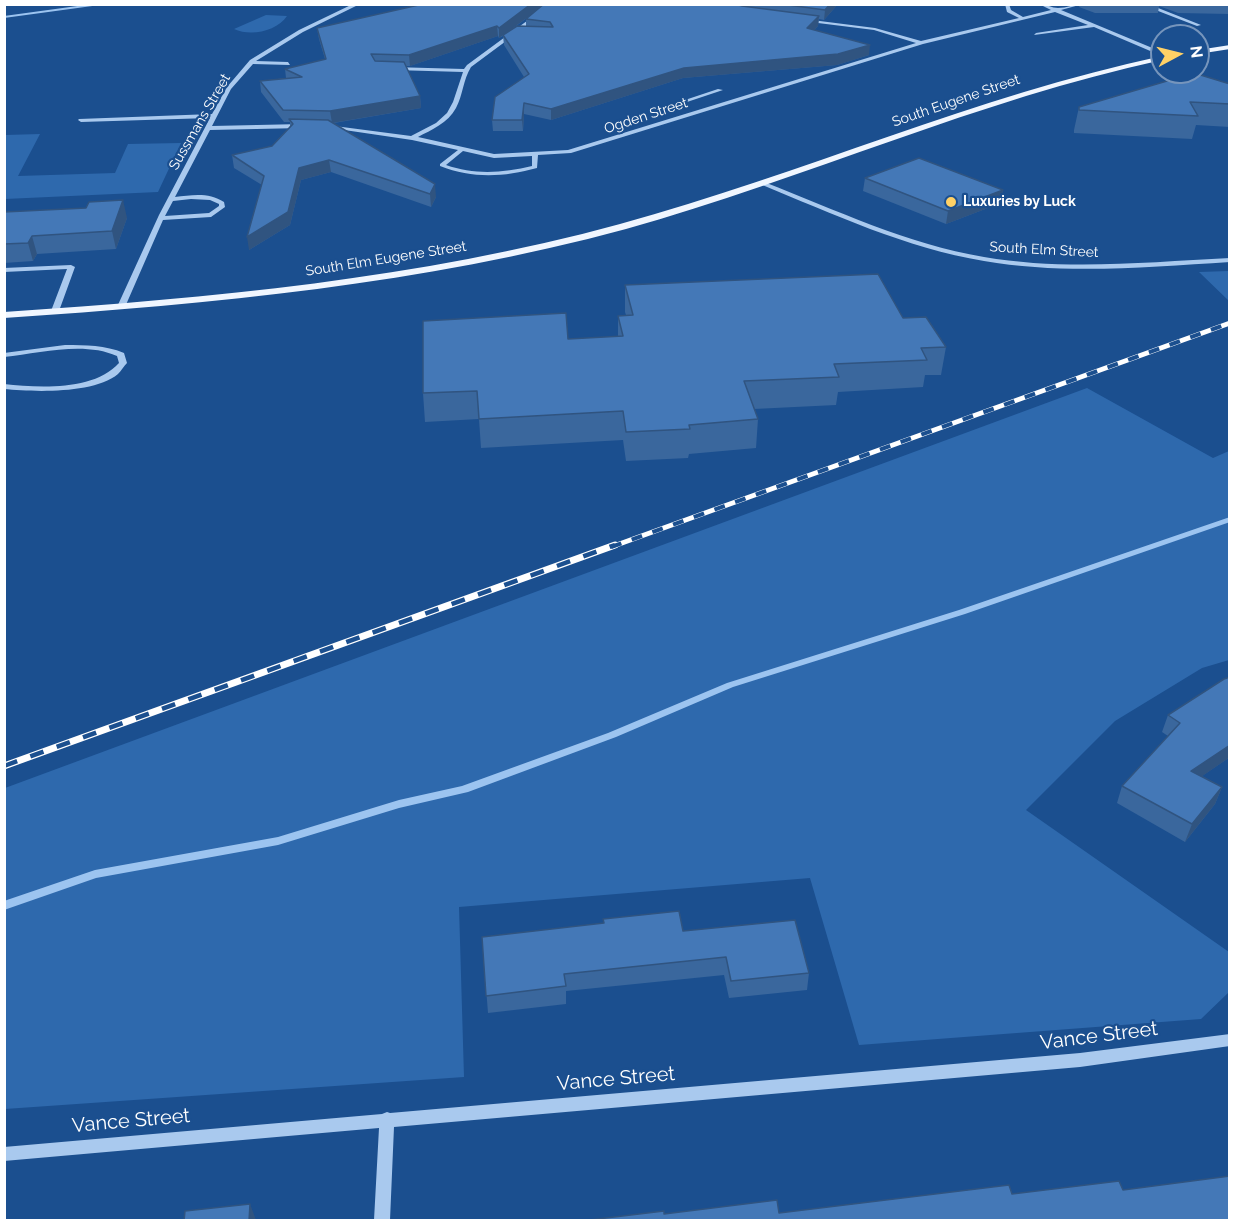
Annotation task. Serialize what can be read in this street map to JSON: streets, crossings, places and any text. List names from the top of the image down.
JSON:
{
  "streets": {
    "main road": ["South Eugene Street", "South Elm Eugene Street"],
    "street": [
      "Ogden Street",
      "Sussmans Street",
      "South Elm Street",
      "Vance Street"
    ]
  },
  "crossings": [
    ["South Eugene Street", "South Elm Street"],
    ["South Eugene Street", "South Elm Eugene Street"],
    ["Sussmans Street", "South Elm Eugene Street"],
    ["South Elm Street", "South Elm Eugene Street"]
  ],
  "places": ["Luxuries by Luck"],
  "north": "right"
}
